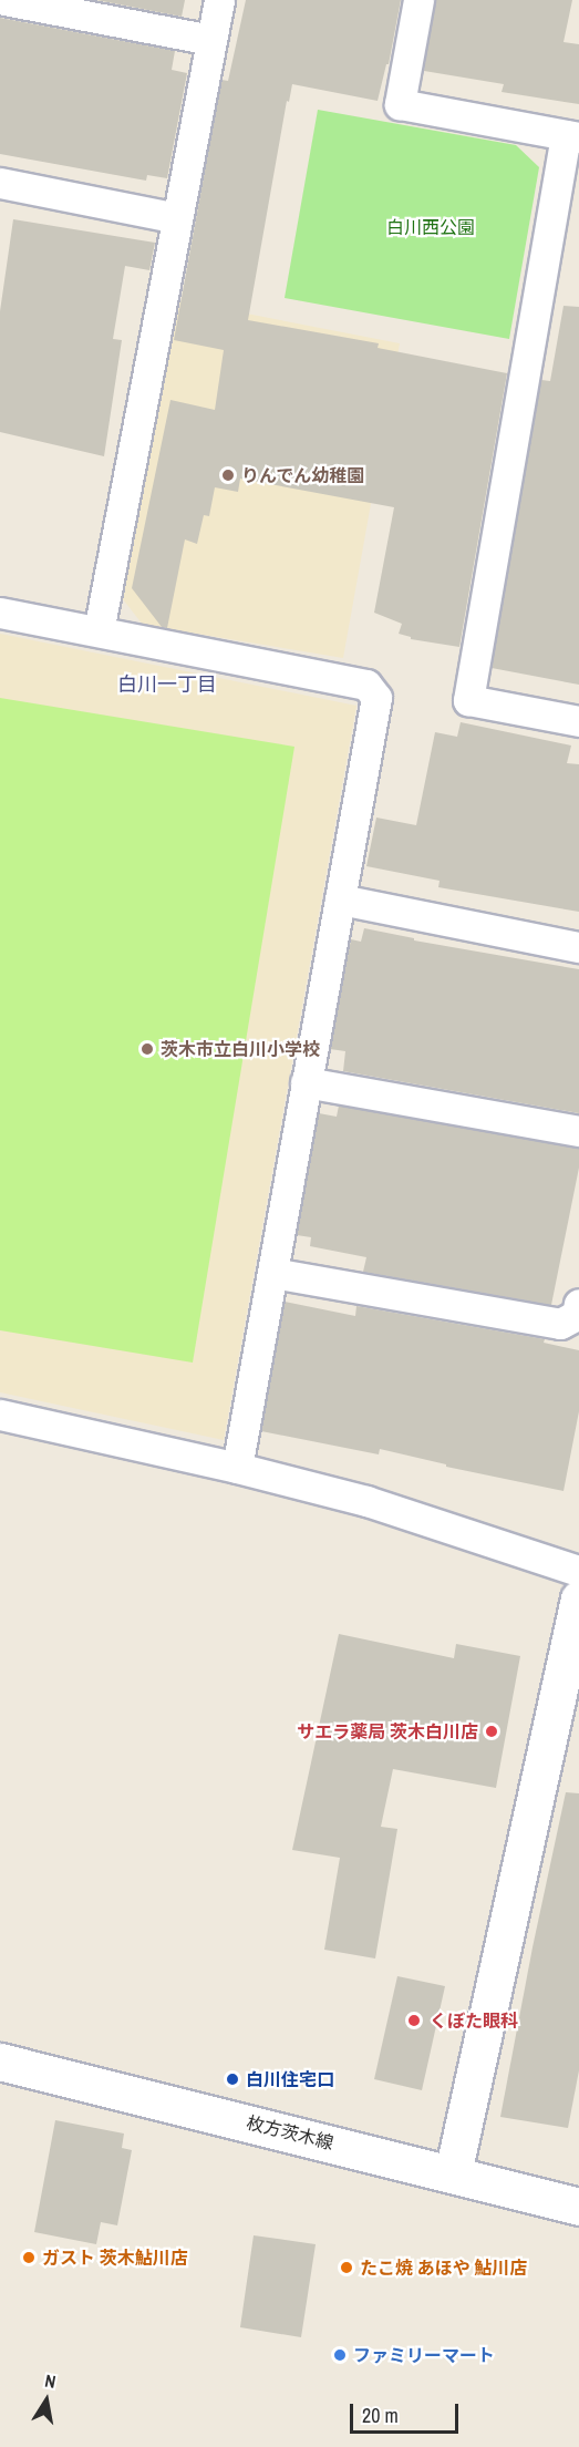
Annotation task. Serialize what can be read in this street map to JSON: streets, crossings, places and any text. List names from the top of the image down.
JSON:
{
  "streets": {
    "main road": ["枚方茨木線"]
  },
  "districts": ["白川一丁目"],
  "parks": ["白川西公園"],
  "places": [
    "りんでん幼稚園",
    "茨木市立白川小学校",
    "サエラ薬局 茨木白川店",
    "くぼた眼科",
    "白川住宅口",
    "ガスト 茨木鮎川店",
    "たこ焼 あほや 鮎川店",
    "ファミリーマート"
  ],
  "scale_bar": "20 m",
  "north": "top"
}
